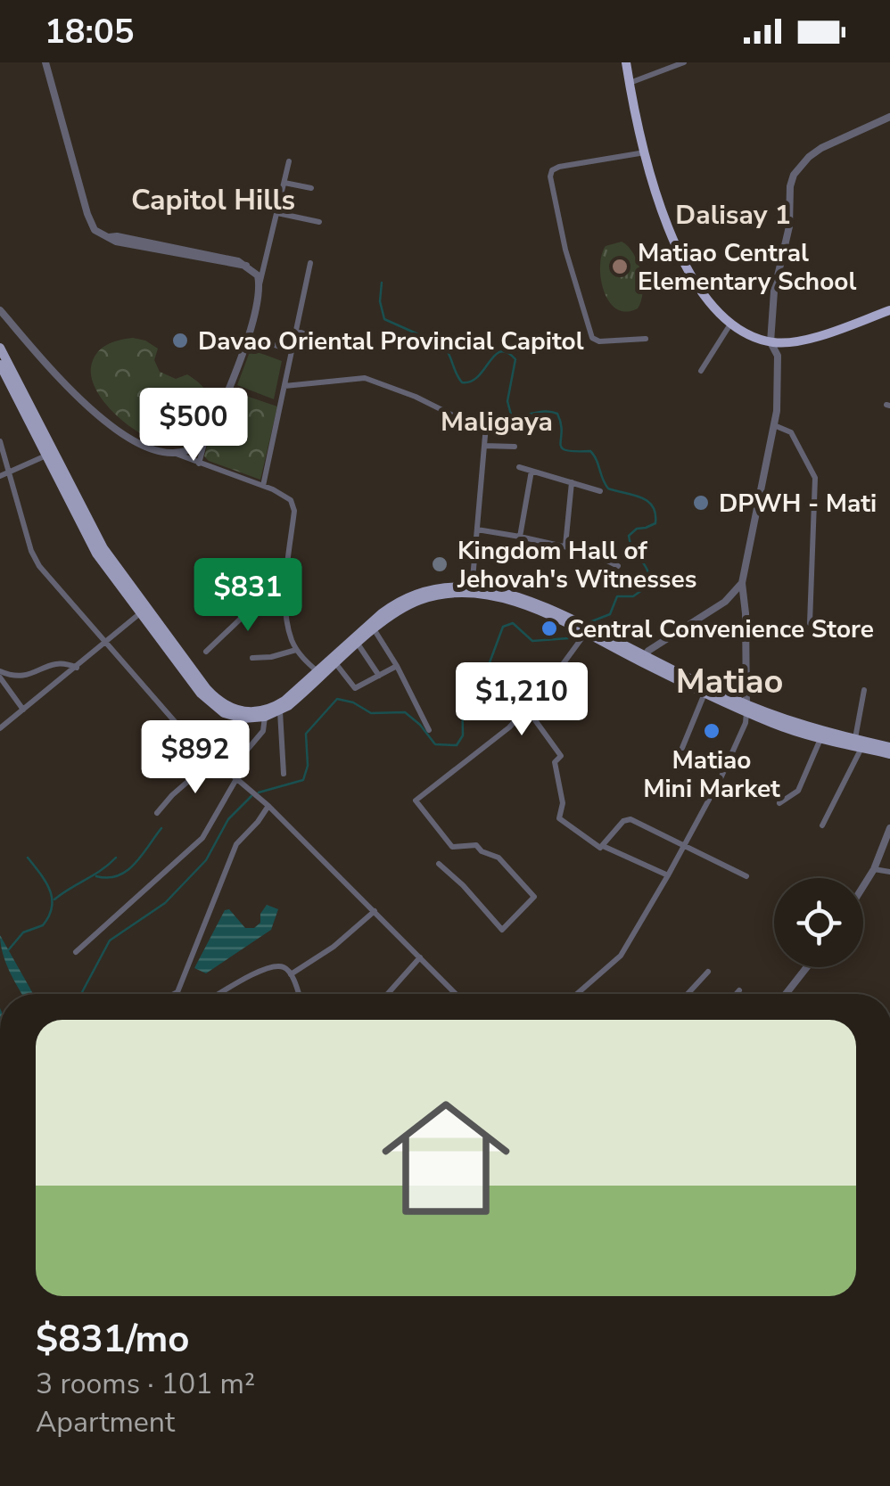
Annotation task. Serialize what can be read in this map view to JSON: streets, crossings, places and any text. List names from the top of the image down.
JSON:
{
  "districts": [
    "Capitol Hills",
    "Dalisay 1",
    "Maligaya",
    "Matiao"
  ],
  "places": [
    "Matiao Central Elementary School",
    "Davao Oriental Provincial Capitol",
    "DPWH - Mati",
    "Kingdom Hall of Jehovah's Witnesses",
    "Central Convenience Store",
    "Matiao Mini Market"
  ],
  "page": {
    "status": "18:05",
    "price": [
      "$500",
      "$831",
      "$1,210",
      "$892"
    ],
    "list": [
      {
        "name": "$831/mo",
        "note": "3 rooms · 101 m² · Apartment"
      }
    ]
  }
}
